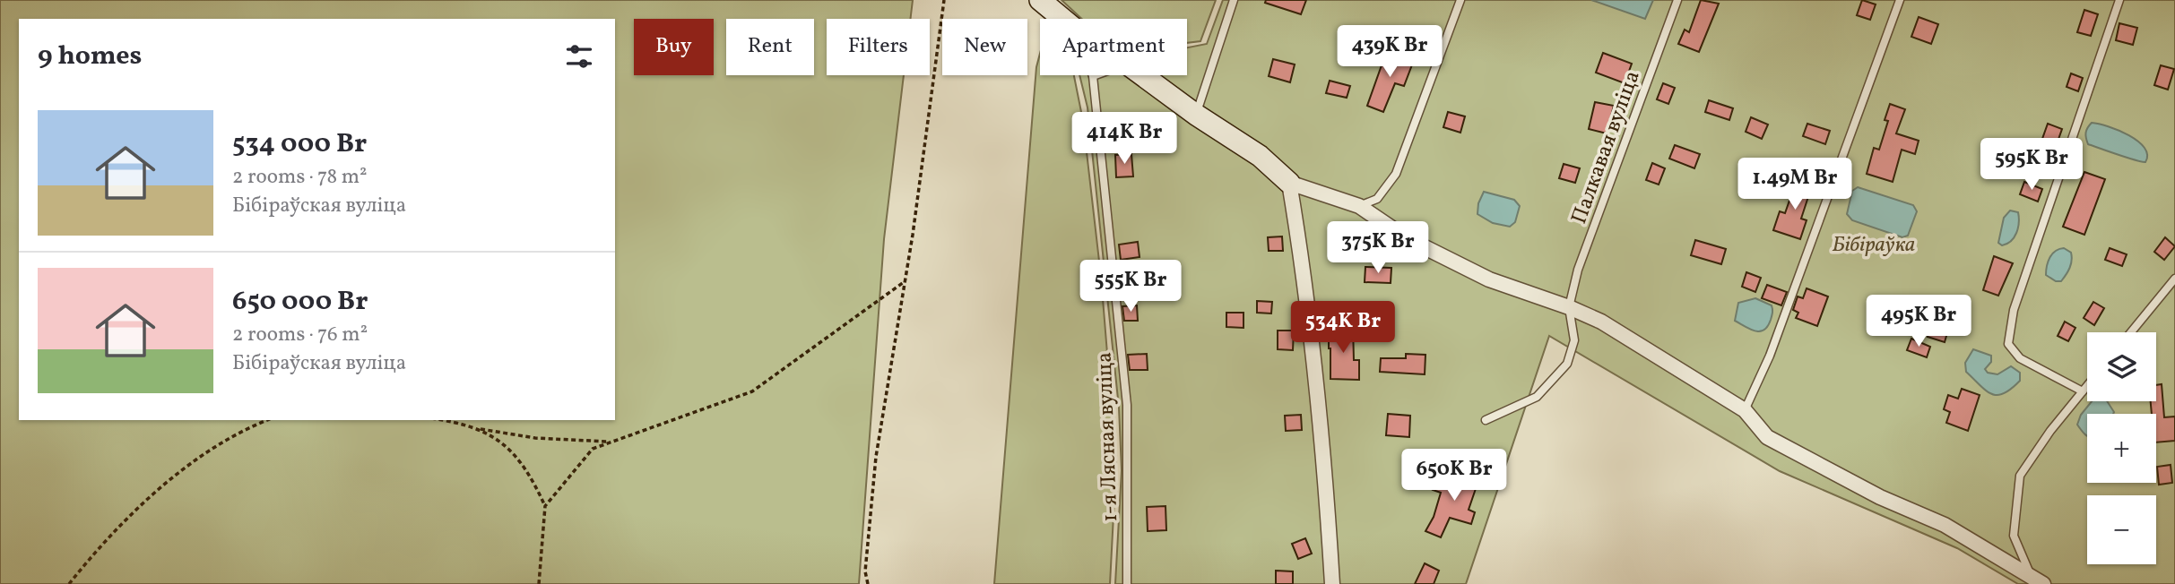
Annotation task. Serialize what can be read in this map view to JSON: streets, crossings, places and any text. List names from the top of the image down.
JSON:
{
  "streets": {
    "lane": ["Палкавая вуліца", "1-я Лясная вуліца"]
  },
  "parks": ["Бібіраўка"],
  "page": {
    "chip": [
      "Buy",
      "Rent",
      "Filters",
      "New",
      "Apartment"
    ],
    "heading": "9 homes",
    "price": [
      "439K Br",
      "414K Br",
      "595K Br",
      "1.49M Br",
      "375K Br",
      "555K Br",
      "495K Br",
      "534K Br",
      "650K Br"
    ],
    "list": [
      {
        "name": "534 000 Br",
        "note": "2 rooms · 78 m² · Бібіраўская вуліца"
      },
      {
        "name": "650 000 Br",
        "note": "2 rooms · 76 m² · Бібіраўская вуліца"
      }
    ],
    "map_buttons": ["+", "−"]
  }
}
